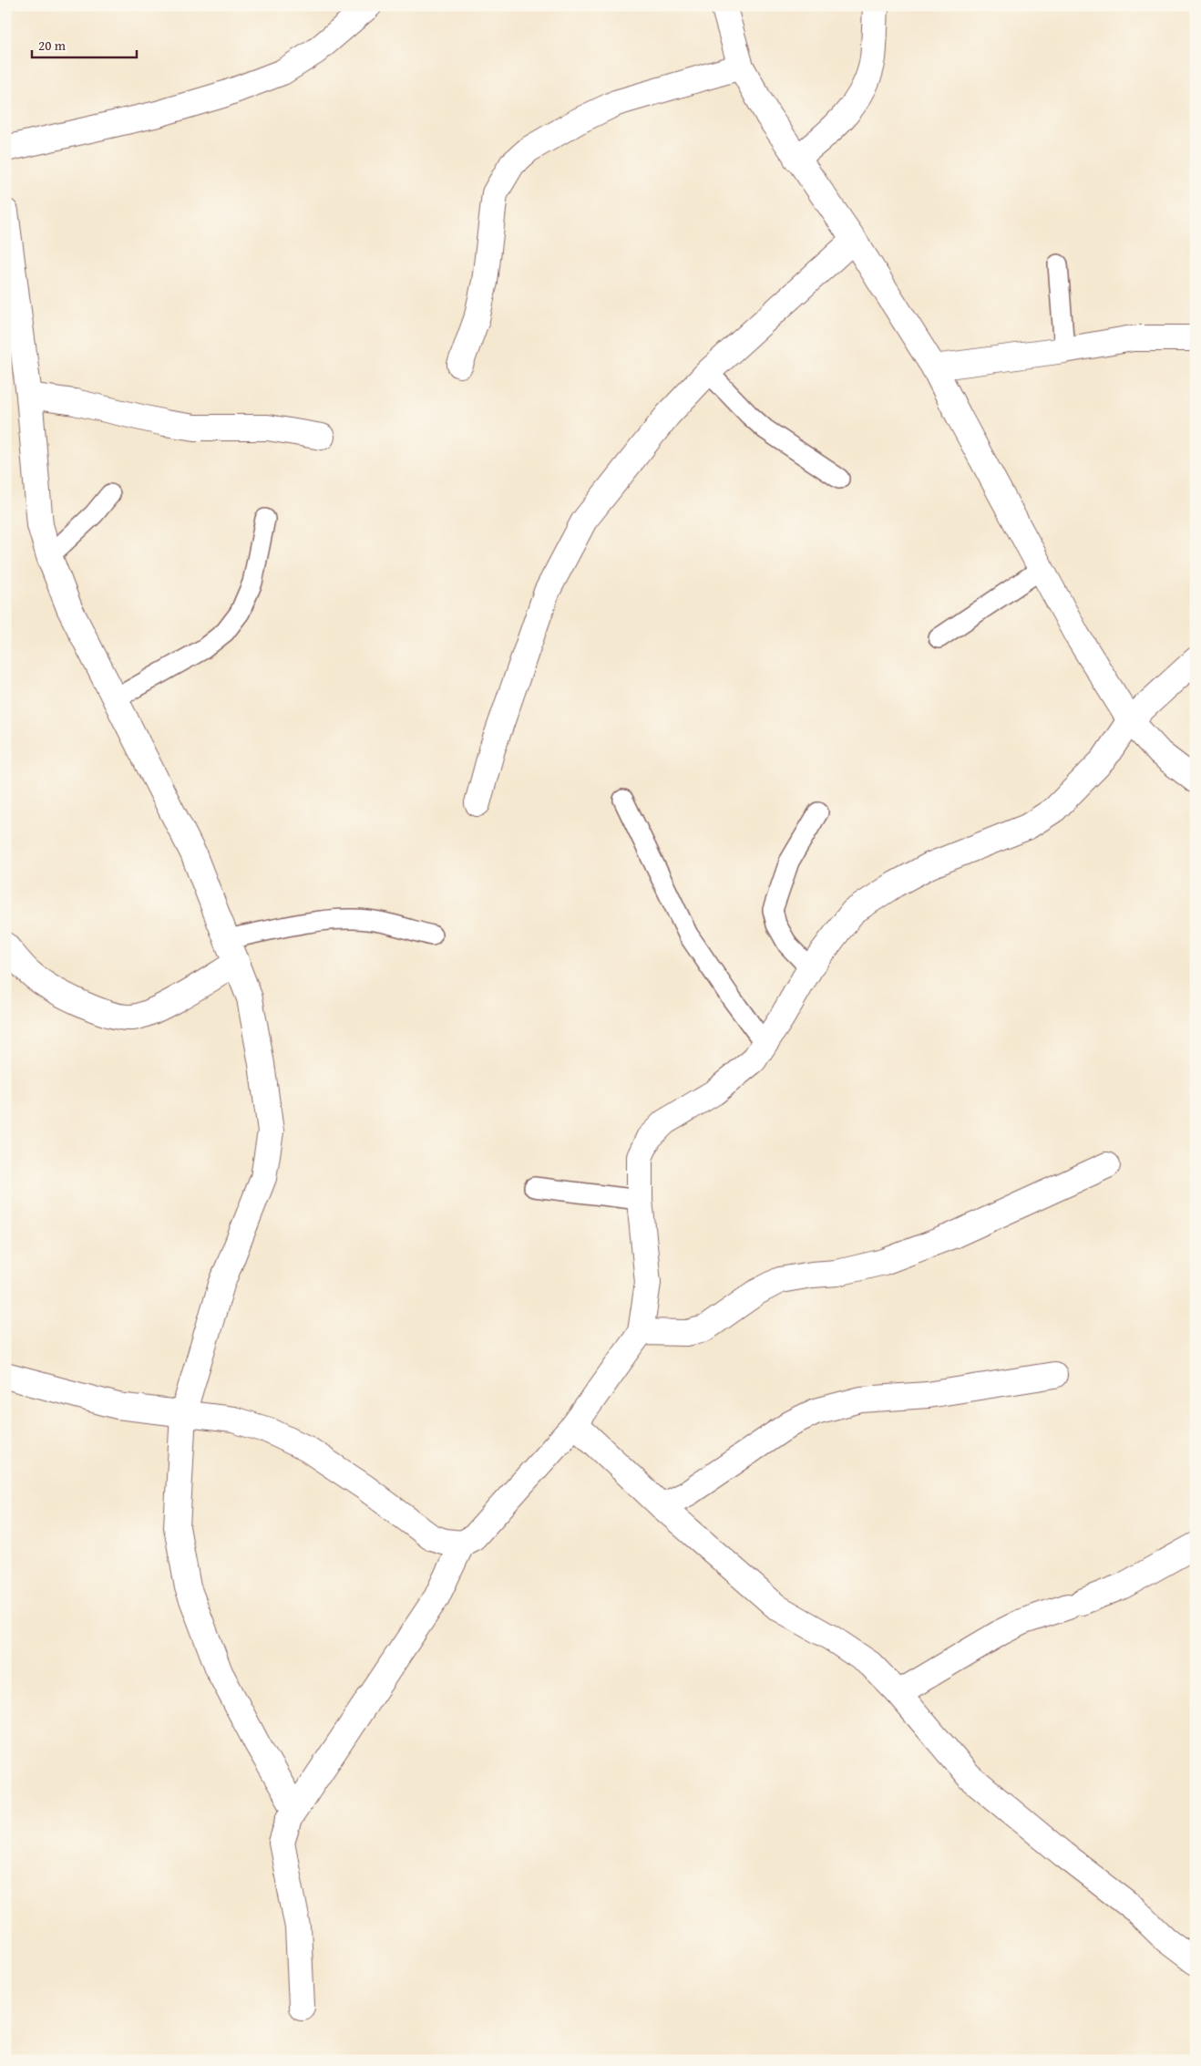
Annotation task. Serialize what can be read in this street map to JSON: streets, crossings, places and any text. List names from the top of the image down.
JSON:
{
  "scale_bar": "20 m"
}
